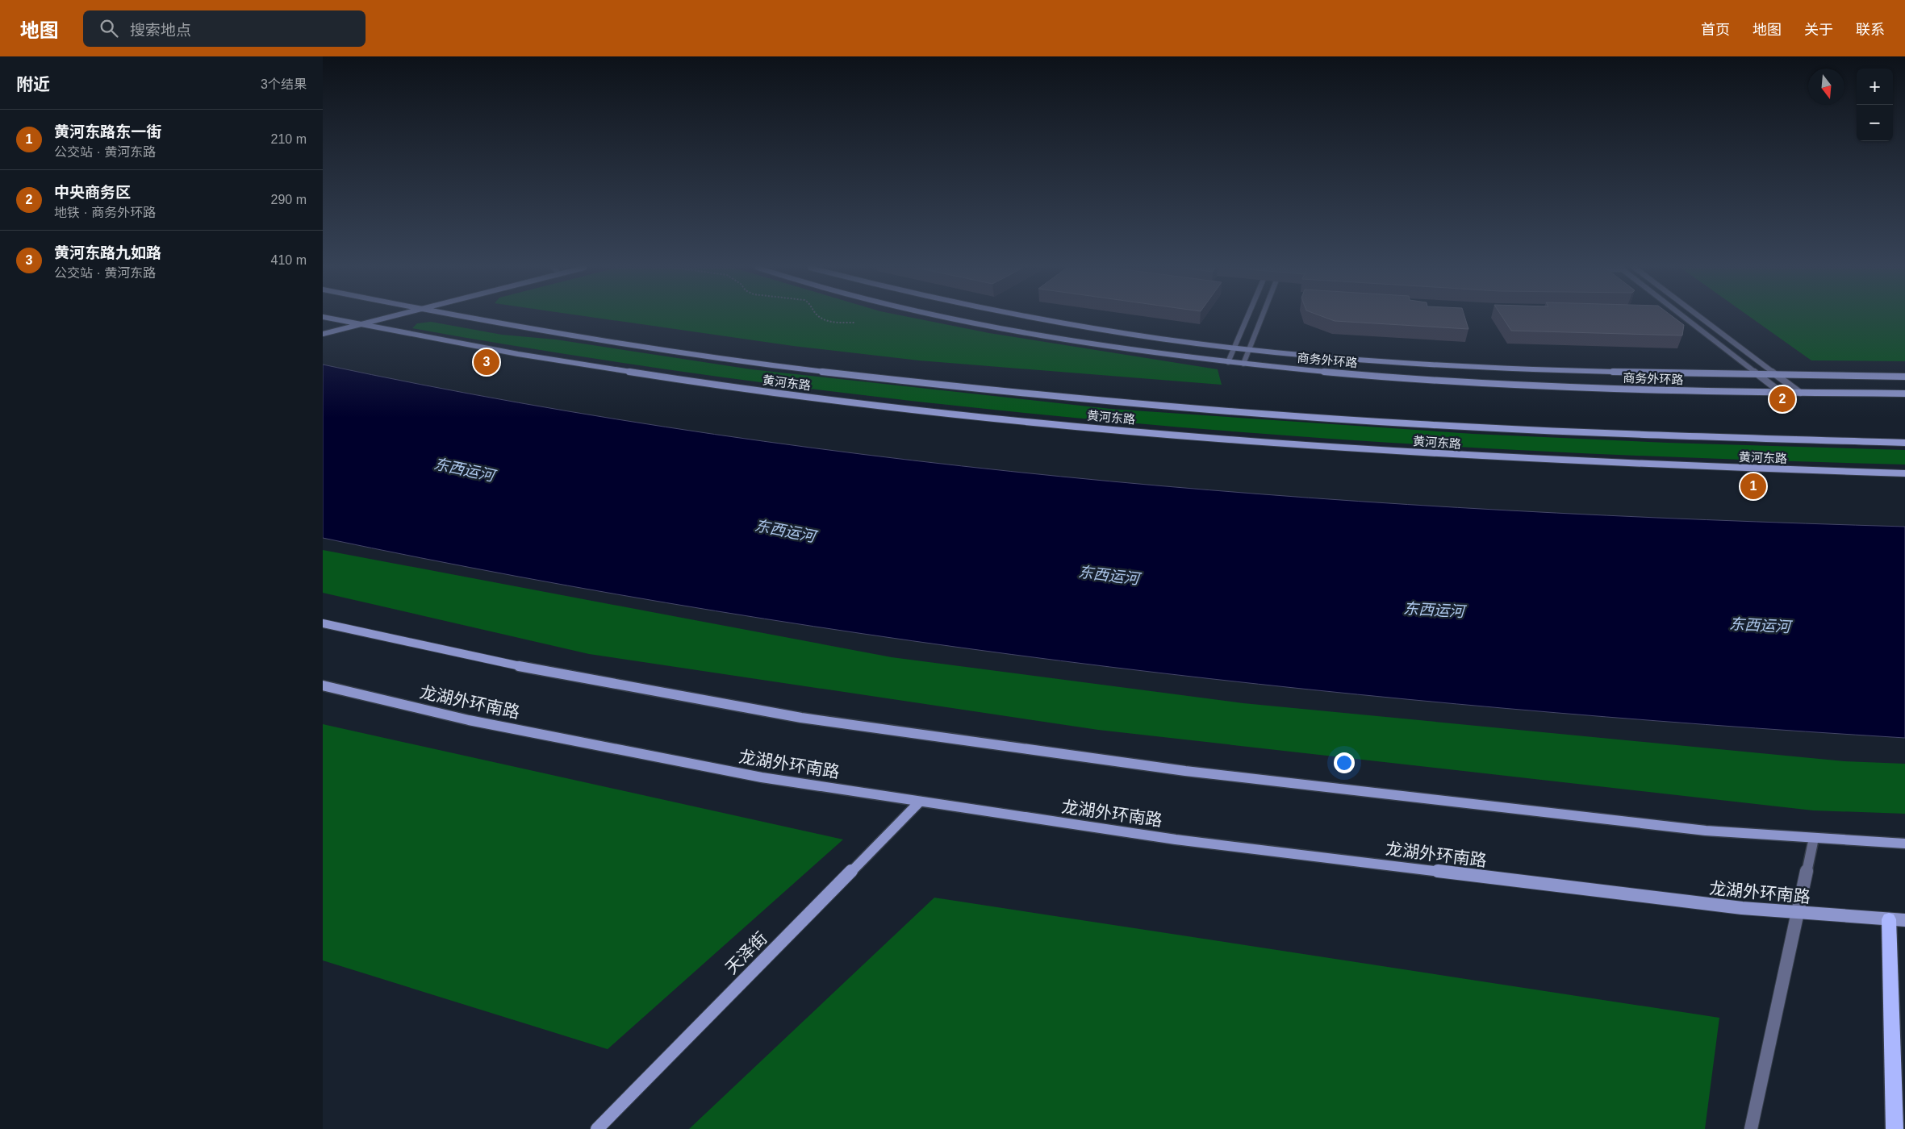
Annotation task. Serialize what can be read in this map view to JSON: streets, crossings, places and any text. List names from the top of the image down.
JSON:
{
  "streets": {
    "main road": [
      "商务外环路",
      "黄河东路",
      "龙湖外环南路",
      "天泽街"
    ]
  },
  "crossings": [
    ["龙湖外环南路", "天泽街"]
  ],
  "water": ["东西运河"],
  "north": "bottom",
  "page": {
    "header": "地图",
    "search": "搜索地点",
    "nav": [
      "首页",
      "地图",
      "关于",
      "联系"
    ],
    "heading": ["附近", "3个结果"],
    "map_buttons": ["+", "−"],
    "list": [
      {
        "mark": "1",
        "name": "黄河东路东一街",
        "note": "公交站 · 黄河东路",
        "value": "210 m"
      },
      {
        "mark": "2",
        "name": "中央商务区",
        "note": "地铁 · 商务外环路",
        "value": "290 m"
      },
      {
        "mark": "3",
        "name": "黄河东路九如路",
        "note": "公交站 · 黄河东路",
        "value": "410 m"
      }
    ],
    "pins": ["3", "2", "1"]
  }
}
